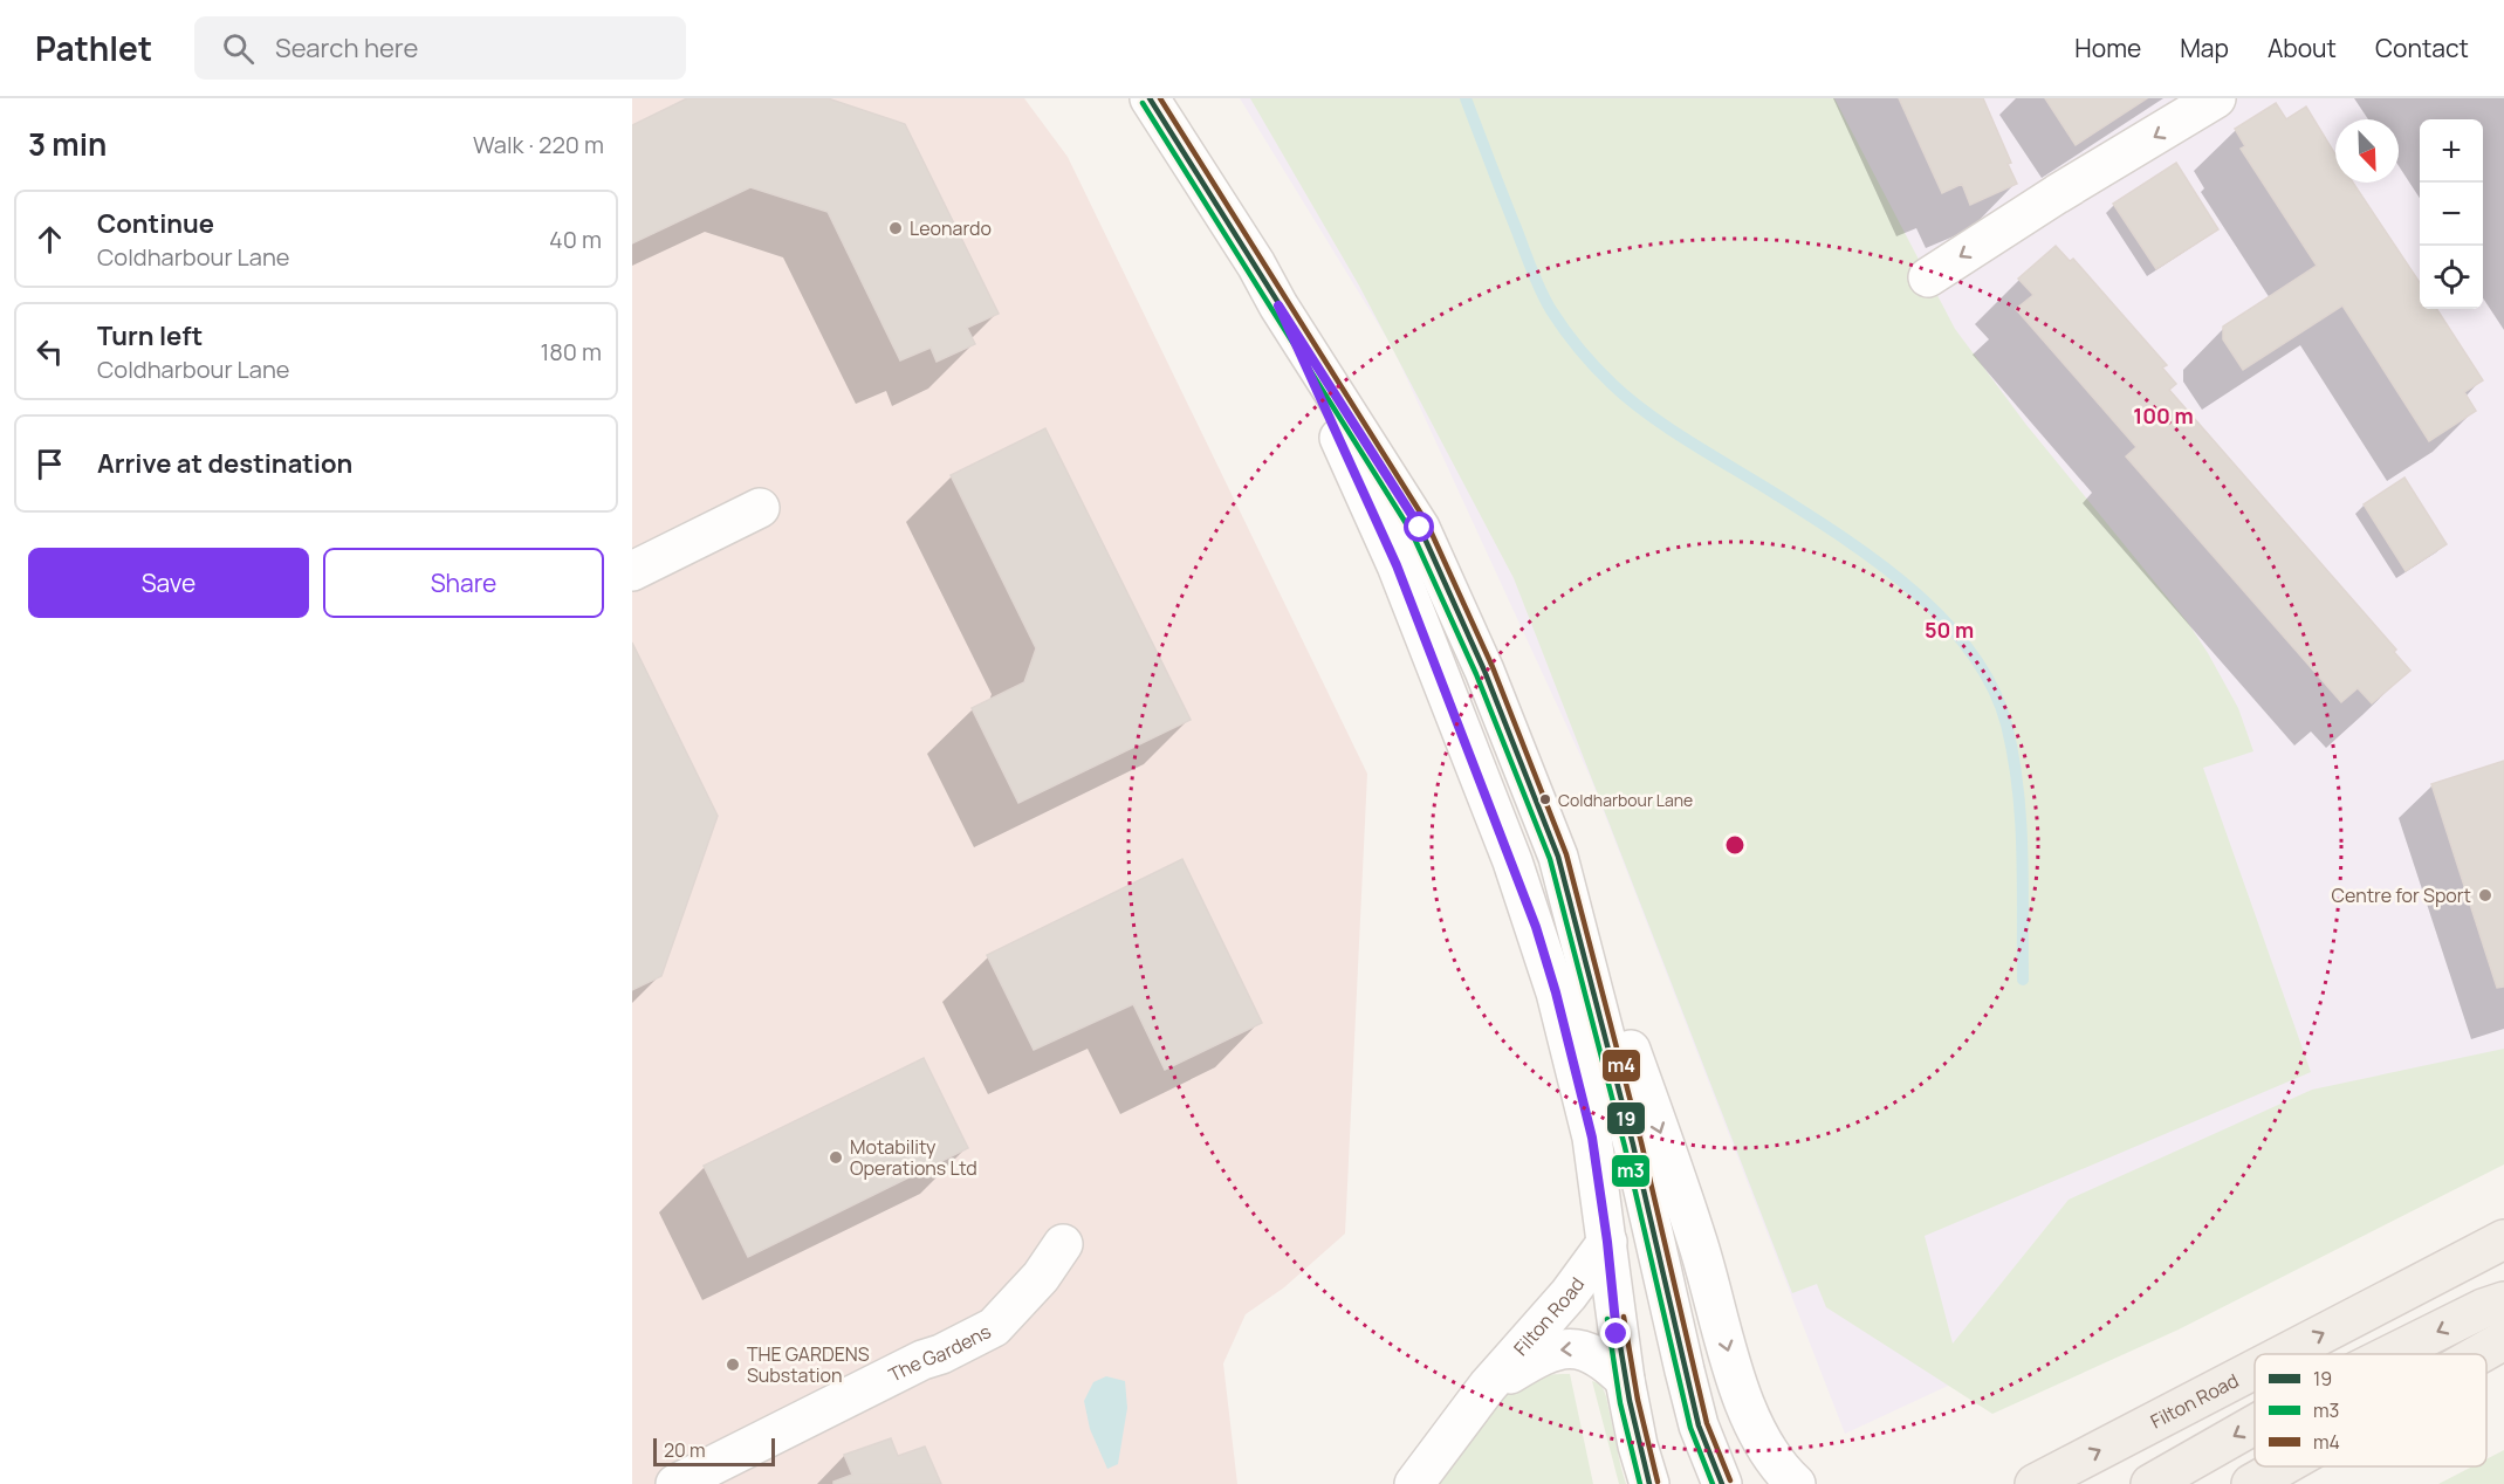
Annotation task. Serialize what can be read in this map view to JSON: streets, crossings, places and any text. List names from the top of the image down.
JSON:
{
  "streets": {
    "main road": ["Filton Road"],
    "street": ["The Gardens"]
  },
  "places": [
    "Leonardo",
    "Coldharbour Lane",
    "Centre for Sport",
    "Motability Operations Ltd",
    "THE GARDENS Substation"
  ],
  "lines": ["transit line 19", "transit line m4", "transit line m3"],
  "legend": ["19", "m3", "m4"],
  "scale_bar": "20 m",
  "north": "bottom right",
  "page": {
    "header": "Pathlet",
    "search": "Search here",
    "nav": [
      "Home",
      "Map",
      "About",
      "Contact"
    ],
    "heading": ["3 min", "Walk · 220 m"],
    "map_buttons": ["+", "−"],
    "list": [
      ["Continue", "Coldharbour Lane", "40 m"],
      ["Turn left", "Coldharbour Lane", "180 m"],
      "Arrive at destination"
    ],
    "buttons": ["Save", "Share"],
    "scale": "20 m"
  },
  "rings": ["100 m", "50 m"]
}
